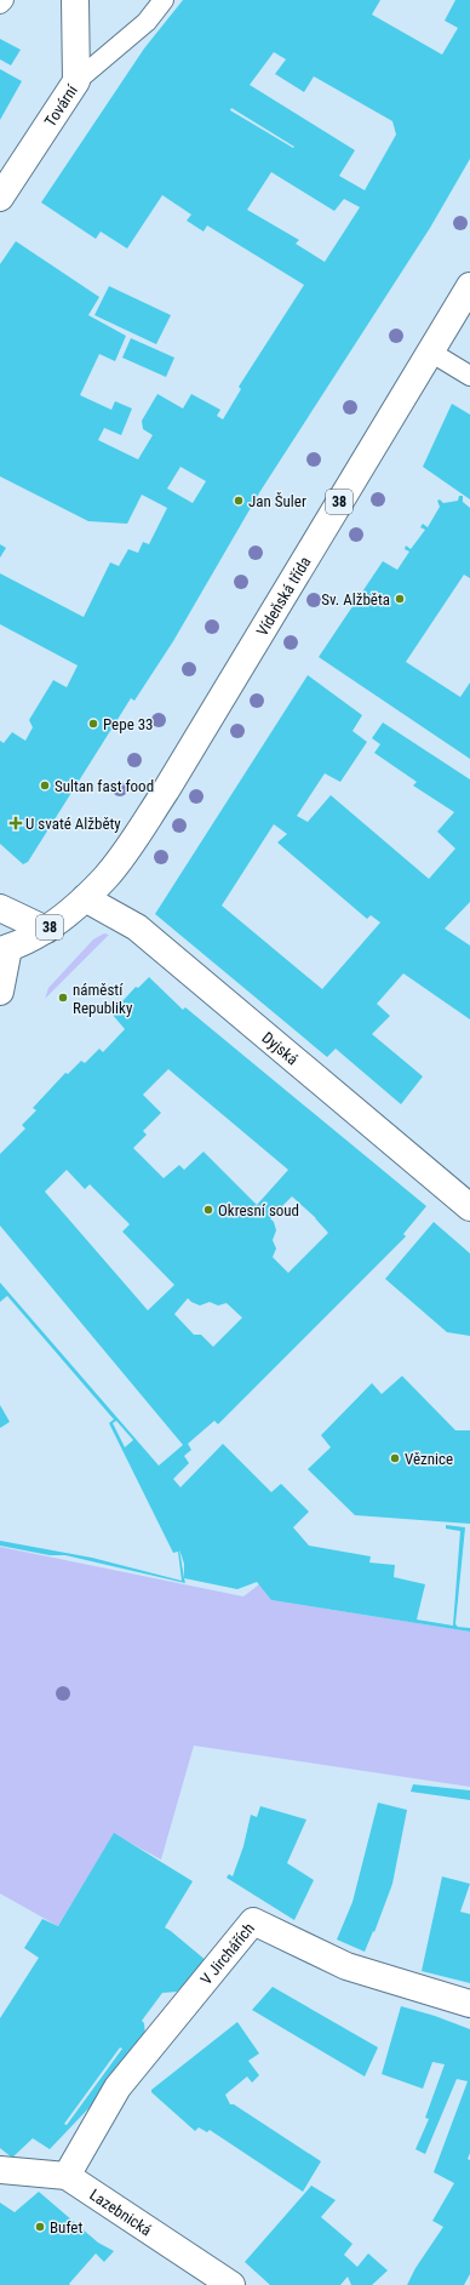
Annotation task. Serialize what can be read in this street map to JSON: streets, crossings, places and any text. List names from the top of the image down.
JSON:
{
  "streets": {
    "street": [
      "Tovární",
      "38",
      "Vídeňská třída",
      "Dyjská",
      "V Jirchářích",
      "Lazebnická"
    ]
  },
  "crossings": [
    ["38", "Vídeňská třída"],
    ["38", "Dyjská"],
    ["Vídeňská třída", "Dyjská"],
    ["V Jirchářích", "Lazebnická"]
  ],
  "places": {
    "other": [
      "Jan Šuler",
      "Sv. Alžběta",
      "Pepe 33",
      "Sultan fast food",
      "náměstí Republiky",
      "Okresní soud",
      "Věznice",
      "Bufet"
    ],
    "health": ["U svaté Alžběty"]
  }
}
